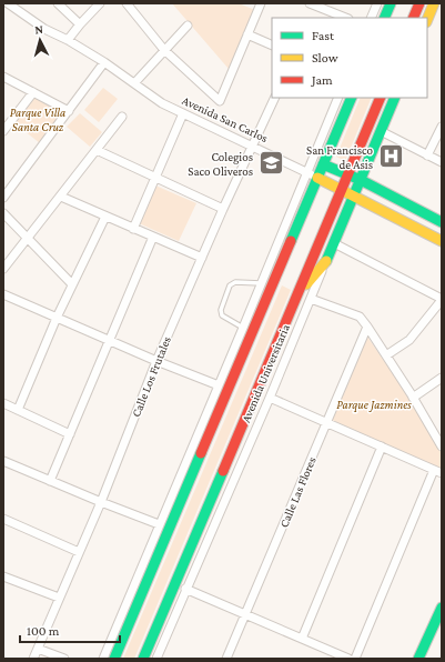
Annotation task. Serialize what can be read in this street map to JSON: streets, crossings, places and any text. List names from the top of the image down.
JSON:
{
  "streets": {
    "main road": ["Avenida San Carlos", "Avenida Universitaria"],
    "street": ["Calle Los Frutales", "Calle Las Flores"]
  },
  "crossings": [
    ["Avenida San Carlos", "Avenida Universitaria"],
    ["Avenida San Carlos", "Calle Los Frutales"]
  ],
  "parks": ["Parque Villa Santa Cruz", "Parque Jazmines"],
  "places": {
    "hospital": ["San Francisco de Asis"],
    "school or university": ["Colegios Saco Oliveros"]
  },
  "legend": ["Fast", "Slow", "Jam"],
  "scale_bar": "100 m",
  "north": "top"
}
